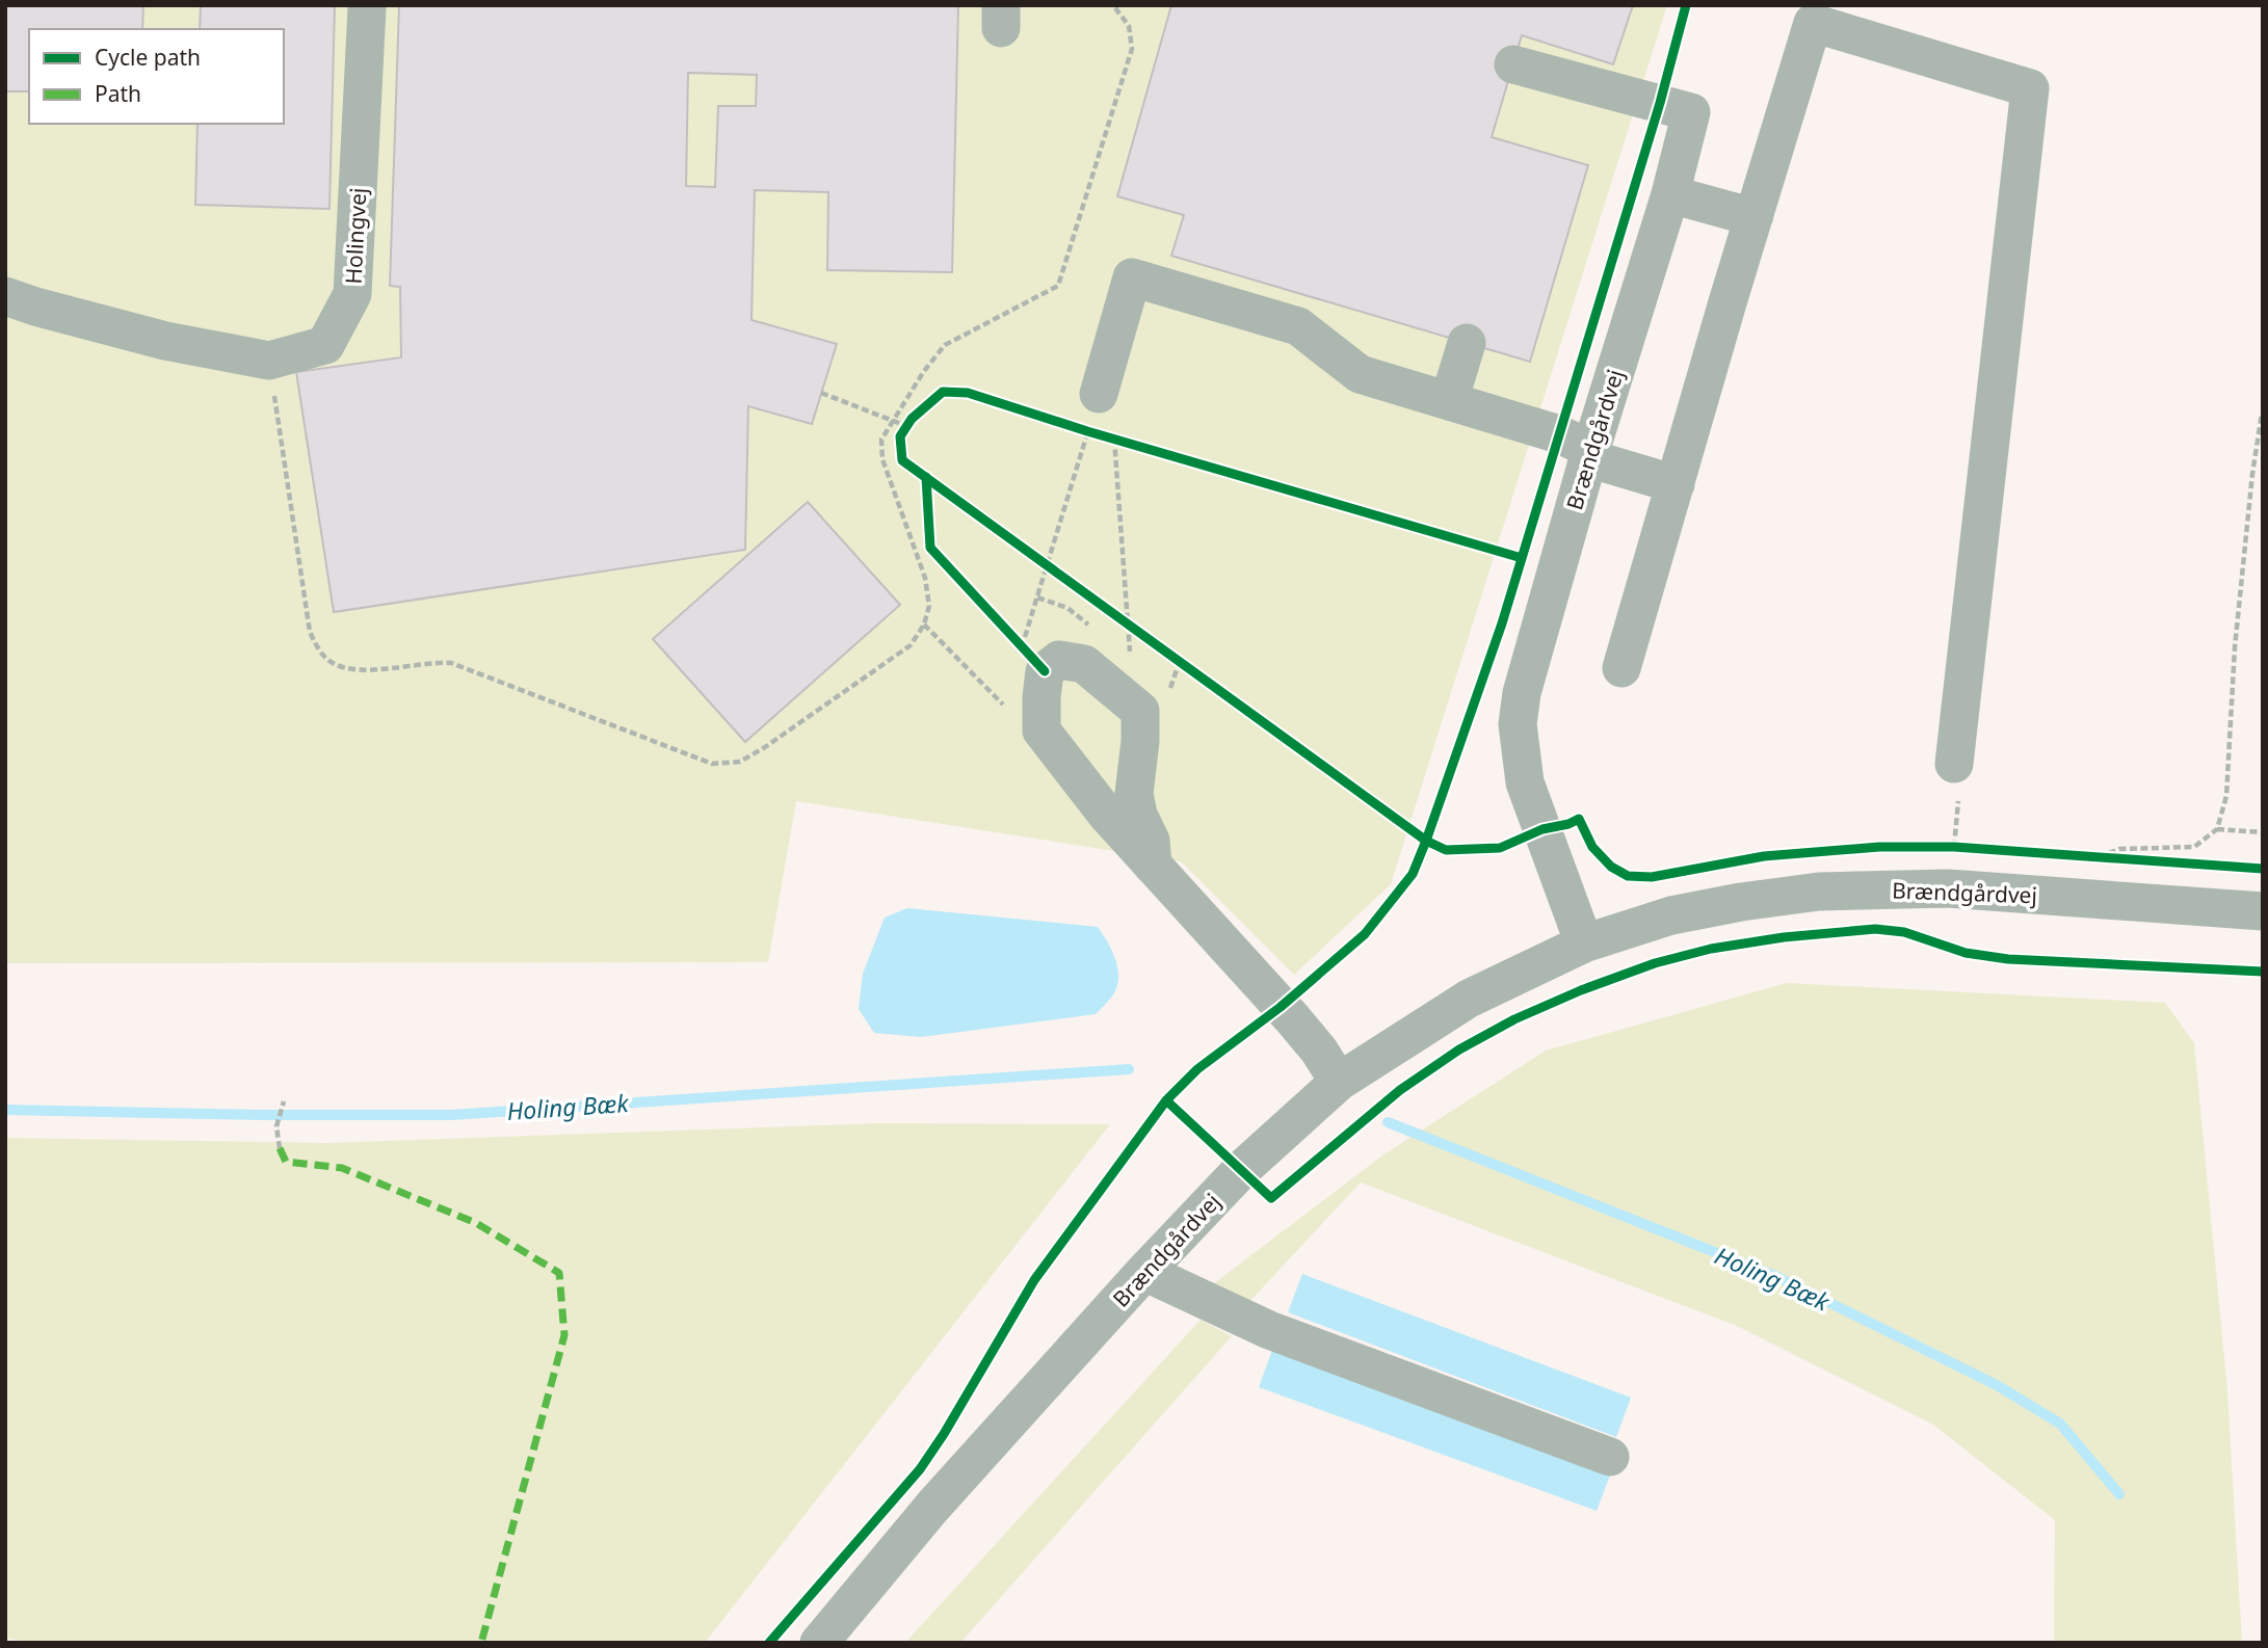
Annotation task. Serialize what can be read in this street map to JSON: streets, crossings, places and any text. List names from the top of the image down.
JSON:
{
  "streets": {
    "street": ["Holingvej", "Brændgårdvej"]
  },
  "water": ["Holing Bæk"],
  "legend": ["Cycle path", "Path"]
}
